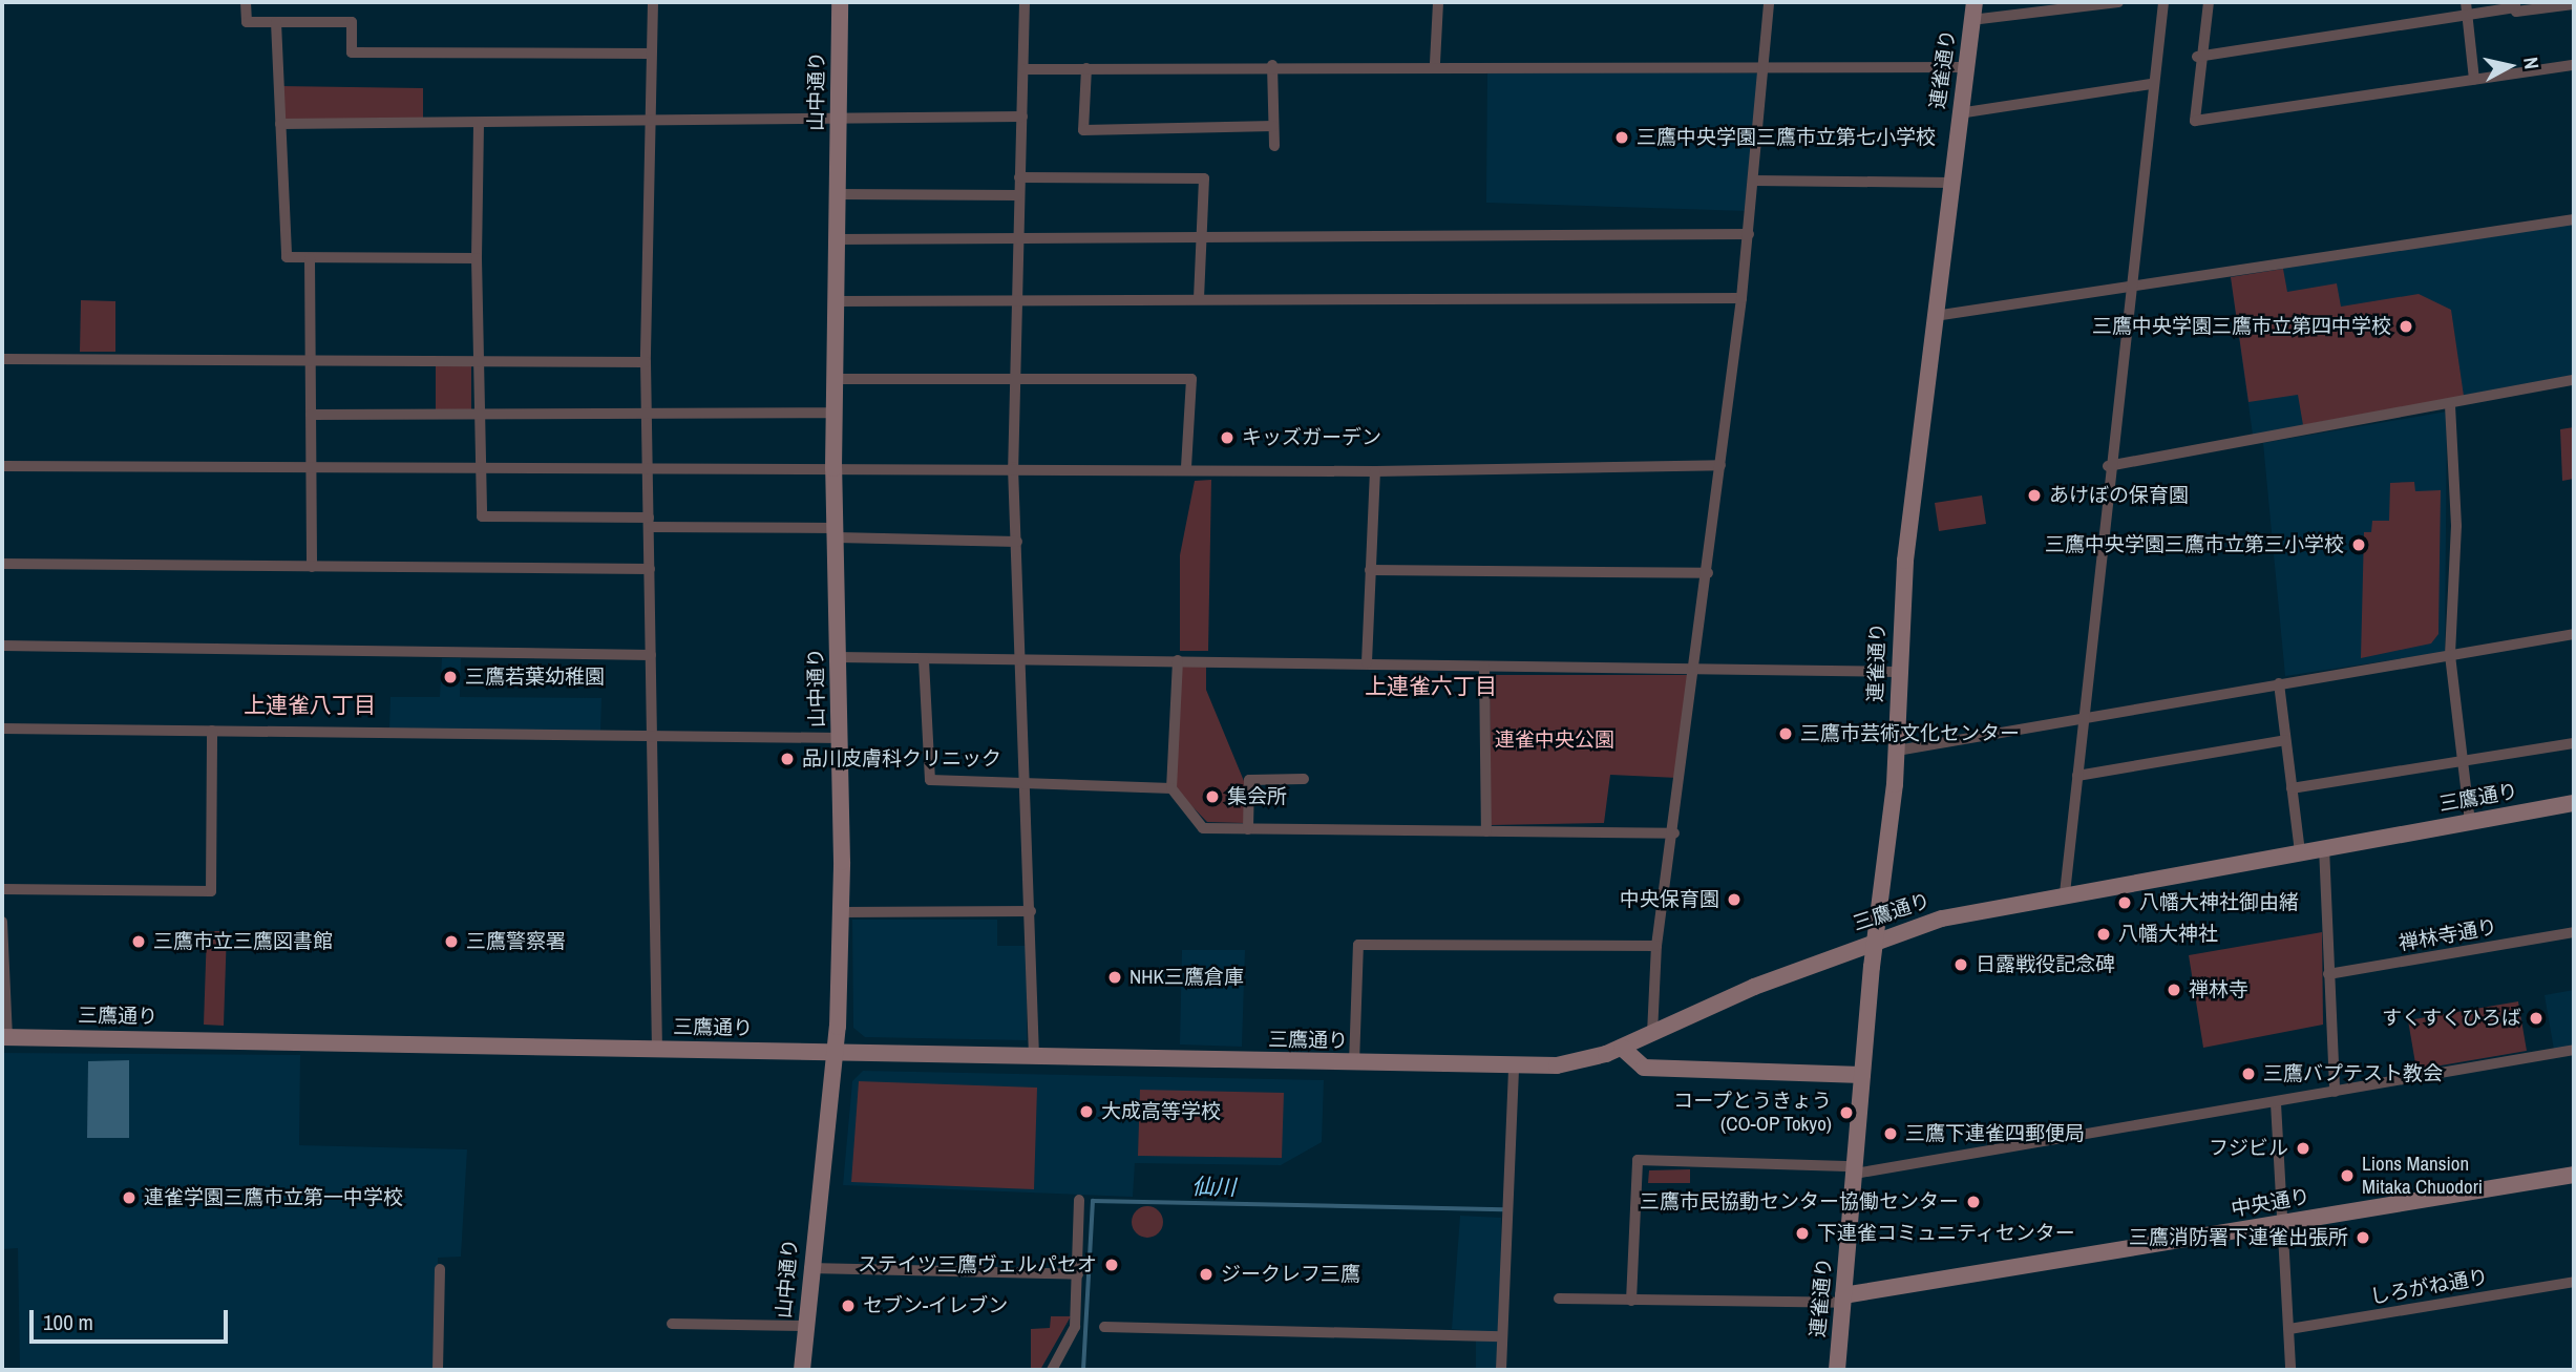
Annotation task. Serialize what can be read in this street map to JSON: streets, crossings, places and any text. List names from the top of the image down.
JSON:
{
  "streets": {
    "main road": [
      "連雀通り",
      "山中通り",
      "三鷹通り",
      "中央通り"
    ],
    "street": ["禅林寺通り", "しろがね通り"]
  },
  "crossings": [
    ["連雀通り", "三鷹通り"],
    ["連雀通り", "中央通り"],
    ["山中通り", "三鷹通り"]
  ],
  "districts": ["上連雀六丁目", "上連雀八丁目"],
  "water": ["仙川"],
  "parks": ["連雀中央公園"],
  "places": [
    "三鷹中央学園三鷹市立第七小学校",
    "三鷹中央学園三鷹市立第四中学校",
    "キッズガーデン",
    "あけぼの保育園",
    "三鷹中央学園三鷹市立第三小学校",
    "三鷹若葉幼稚園",
    "三鷹市芸術文化センター",
    "品川皮膚科クリニック",
    "集会所",
    "中央保育園",
    "八幡大神社御由緒",
    "八幡大神社",
    "三鷹市立三鷹図書館",
    "三鷹警察署",
    "日露戦役記念碑",
    "NHK三鷹倉庫",
    "禅林寺",
    "すくすくひろば",
    "三鷹バプテスト教会",
    "大成高等学校",
    "コープとうきょう (CO-OP Tokyo)",
    "三鷹下連雀四郵便局",
    "フジビル",
    "Lions Mansion Mitaka Chuodori",
    "連雀学園三鷹市立第一中学校",
    "三鷹市民協動センター協働センター",
    "下連雀コミュニティセンター",
    "三鷹消防署下連雀出張所",
    "ステイツ三鷹ヴェルパセオ",
    "ジークレフ三鷹",
    "セブン-イレブン"
  ],
  "scale_bar": "100 m",
  "north": "right"
}
